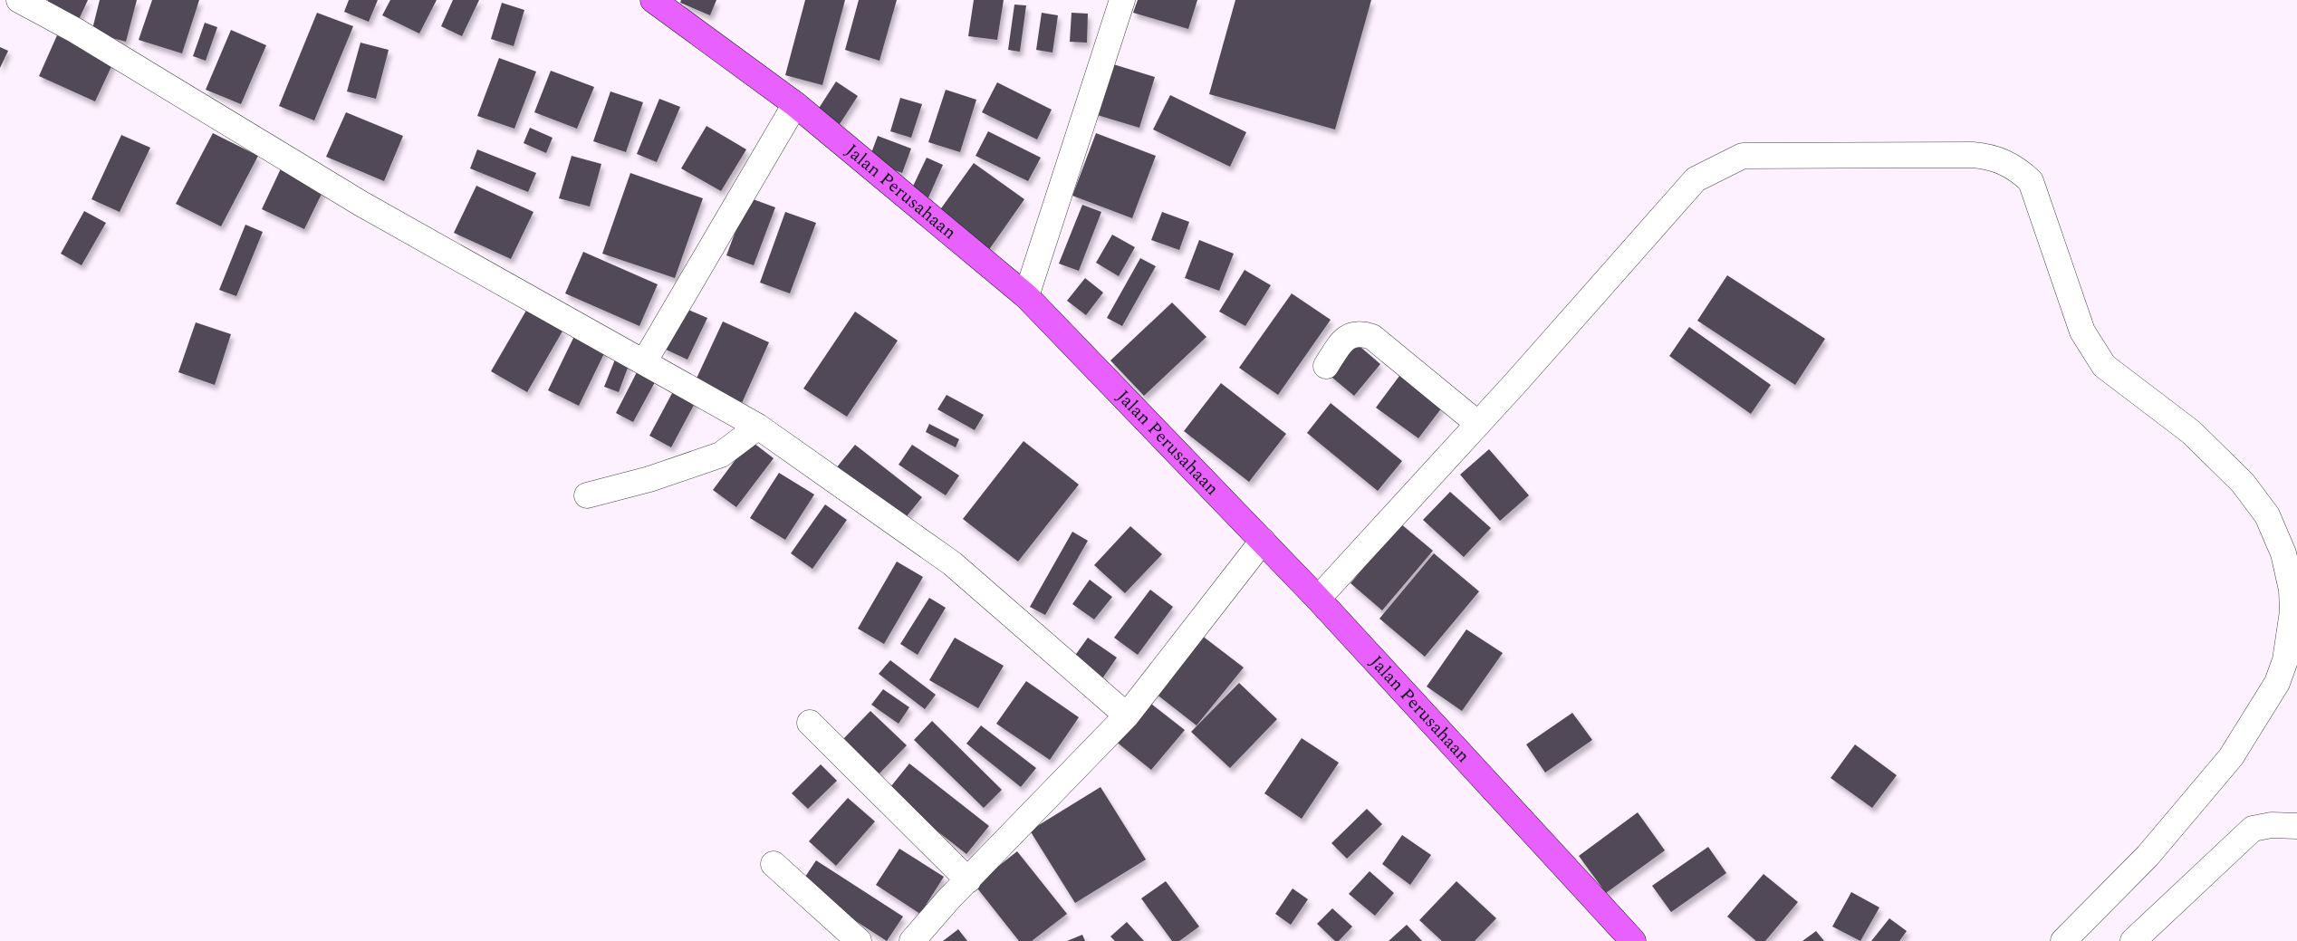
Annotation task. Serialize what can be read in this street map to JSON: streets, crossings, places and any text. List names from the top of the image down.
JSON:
{
  "streets": {
    "main road": ["Jalan Perusahaan"]
  }
}
